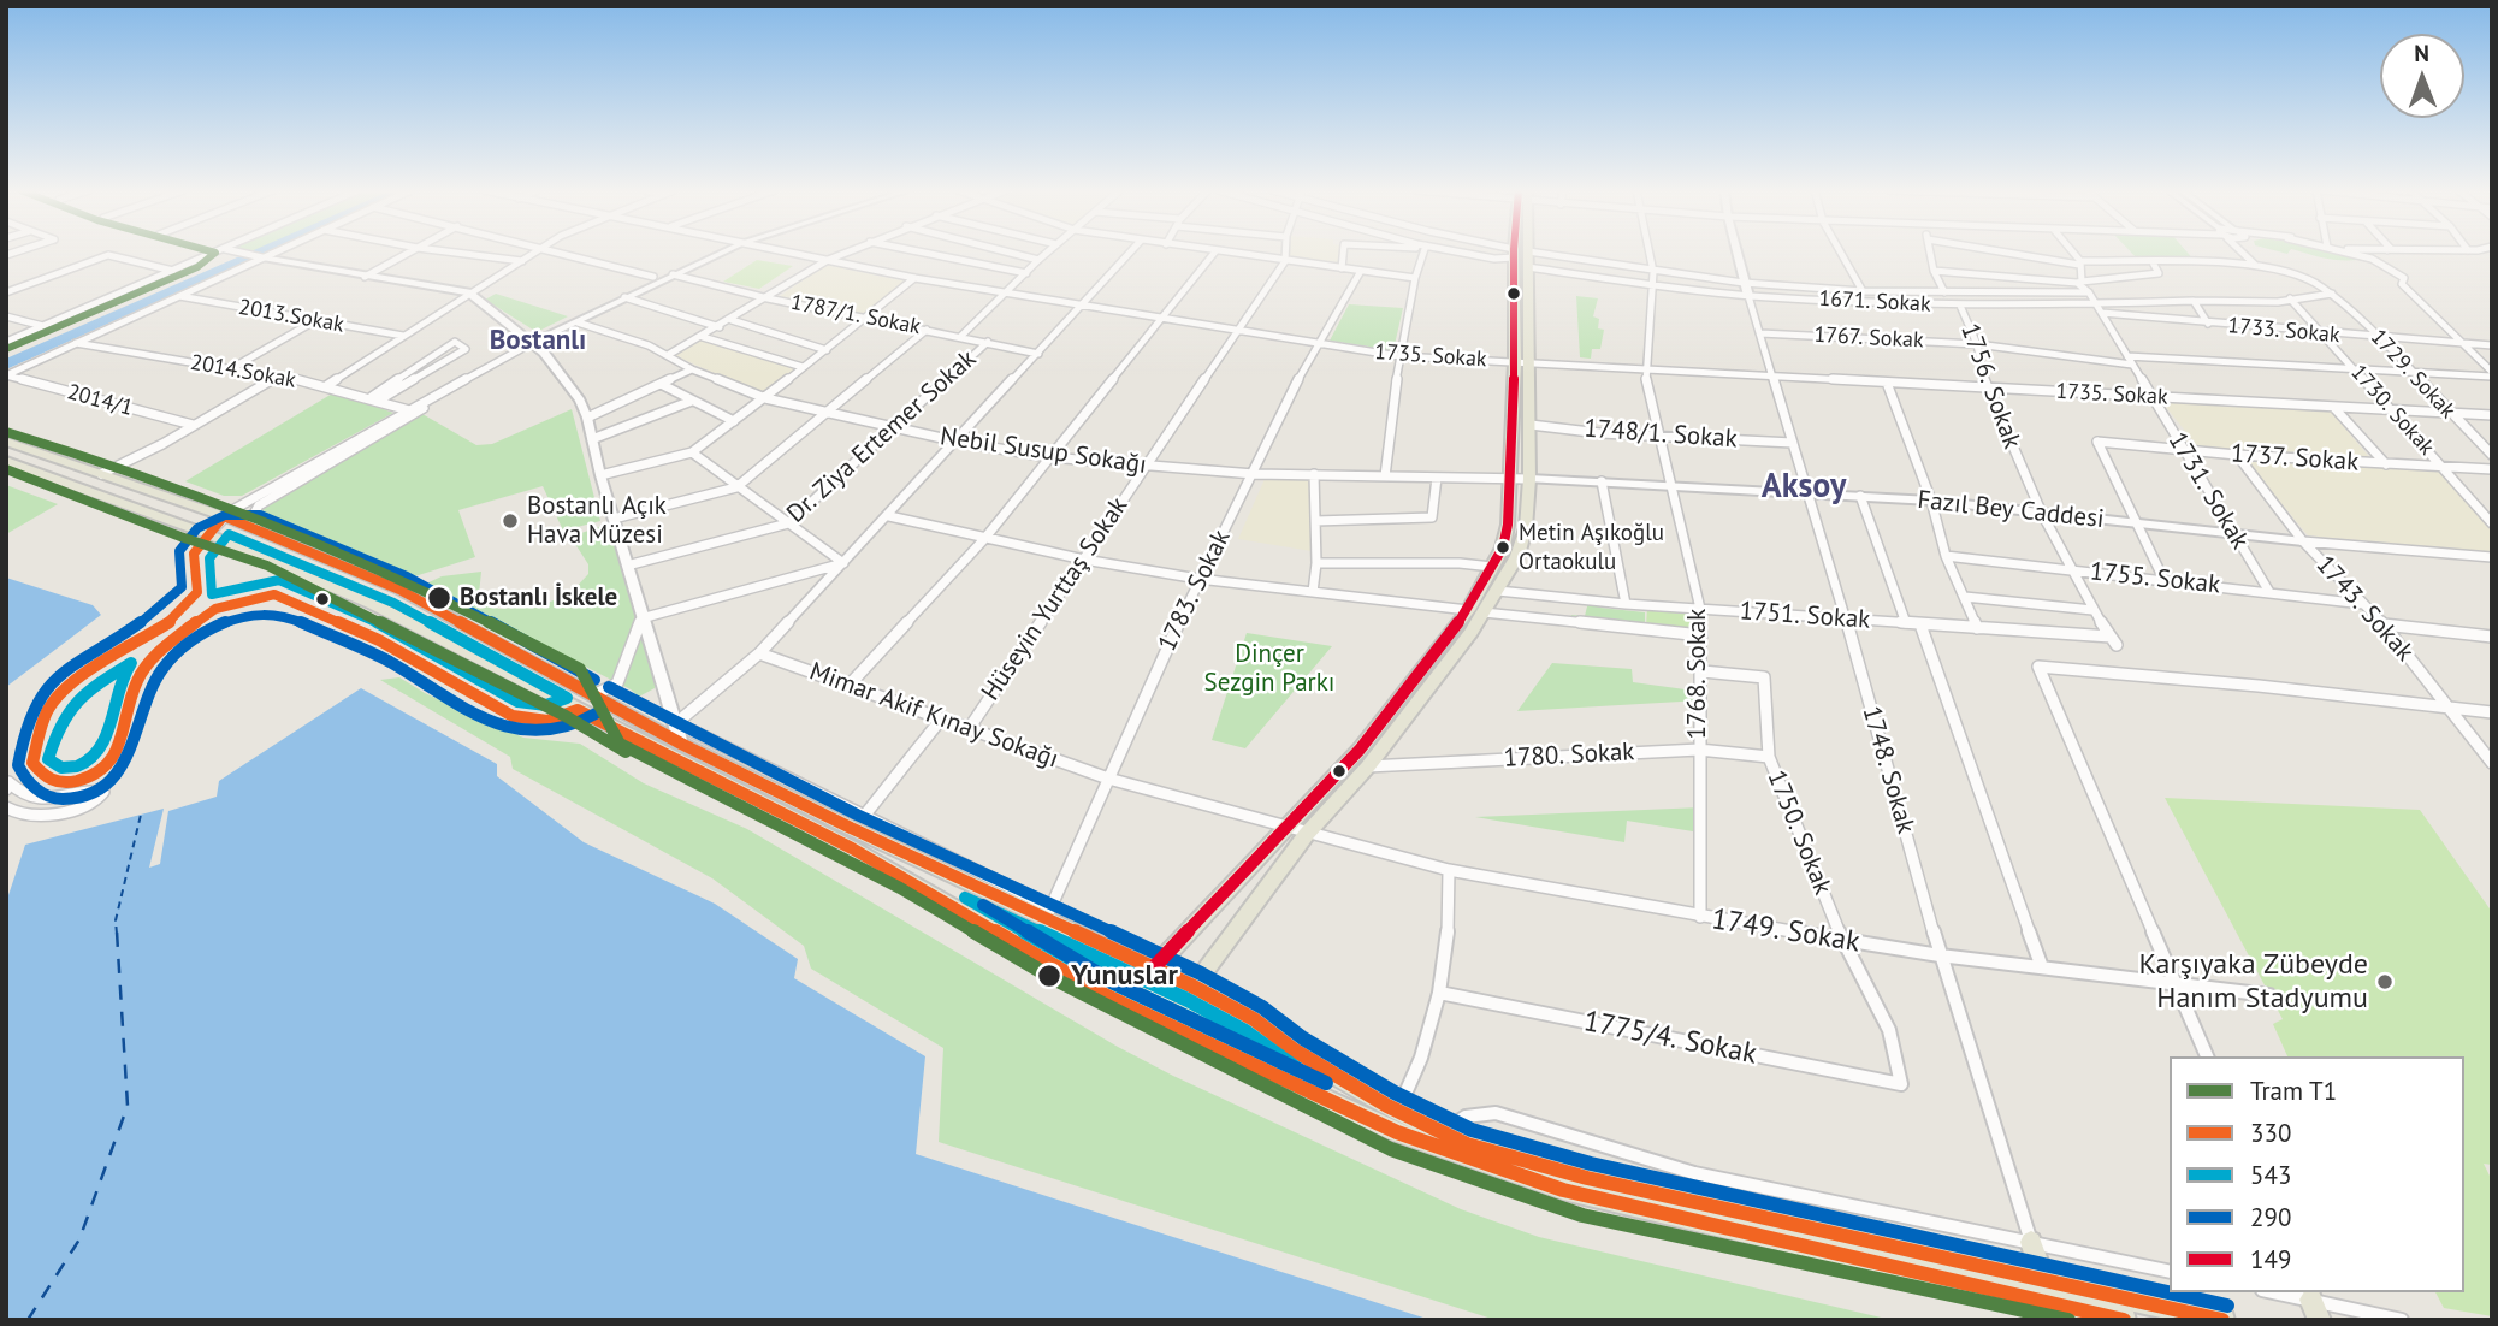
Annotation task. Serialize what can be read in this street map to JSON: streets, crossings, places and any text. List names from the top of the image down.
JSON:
{
  "streets": {
    "street": [
      "1671. Sokak",
      "1787/1. Sokak",
      "2013.Sokak",
      "1733. Sokak",
      "1767. Sokak",
      "1735. Sokak",
      "2014.Sokak",
      "1729. Sokak",
      "1756. Sokak",
      "2014/1",
      "1730. Sokak",
      "1748/1. Sokak",
      "Dr. Ziya Ertemer Sokak",
      "Nebil Susup Sokağı",
      "1737. Sokak",
      "1731. Sokak",
      "Fazıl Bey Caddesi",
      "1755. Sokak",
      "1783. Sokak",
      "Hüseyin Yurttaş Sokak",
      "1743. Sokak",
      "1751. Sokak",
      "1768. Sokak",
      "Mimar Akif Kınay Sokağı",
      "1780. Sokak",
      "1748. Sokak",
      "1750. Sokak",
      "1749. Sokak",
      "1775/4. Sokak"
    ]
  },
  "crossings": [
    ["1671. Sokak", "1729. Sokak"],
    ["1671. Sokak", "1756. Sokak"],
    ["1671. Sokak", "1730. Sokak"],
    ["1671. Sokak", "1731. Sokak"],
    ["1671. Sokak", "1768. Sokak"],
    ["1671. Sokak", "1748. Sokak"],
    ["1787/1. Sokak", "Dr. Ziya Ertemer Sokak"],
    ["1733. Sokak", "1729. Sokak"],
    ["1733. Sokak", "1730. Sokak"],
    ["1733. Sokak", "1731. Sokak"],
    ["1767. Sokak", "1729. Sokak"],
    ["1767. Sokak", "1756. Sokak"],
    ["1767. Sokak", "1730. Sokak"],
    ["1767. Sokak", "1731. Sokak"],
    ["1767. Sokak", "1748. Sokak"],
    ["1735. Sokak", "1729. Sokak"],
    ["1735. Sokak", "1756. Sokak"],
    ["1735. Sokak", "1730. Sokak"],
    ["1735. Sokak", "1731. Sokak"],
    ["1735. Sokak", "1783. Sokak"],
    ["1735. Sokak", "Hüseyin Yurttaş Sokak"],
    ["1735. Sokak", "1768. Sokak"],
    ["1735. Sokak", "1748. Sokak"],
    ["1756. Sokak", "Fazıl Bey Caddesi"],
    ["1756. Sokak", "1755. Sokak"],
    ["1756. Sokak", "1751. Sokak"],
    ["1730. Sokak", "1737. Sokak"],
    ["1748/1. Sokak", "1768. Sokak"],
    ["1748/1. Sokak", "1748. Sokak"],
    ["Dr. Ziya Ertemer Sokak", "Nebil Susup Sokağı"],
    ["Nebil Susup Sokağı", "Fazıl Bey Caddesi"],
    ["Nebil Susup Sokağı", "1783. Sokak"],
    ["Nebil Susup Sokağı", "Hüseyin Yurttaş Sokak"],
    ["1737. Sokak", "1731. Sokak"],
    ["1737. Sokak", "Fazıl Bey Caddesi"],
    ["1737. Sokak", "1743. Sokak"],
    ["1731. Sokak", "Fazıl Bey Caddesi"],
    ["1731. Sokak", "1755. Sokak"],
    ["Fazıl Bey Caddesi", "1743. Sokak"],
    ["Fazıl Bey Caddesi", "1768. Sokak"],
    ["Fazıl Bey Caddesi", "1748. Sokak"],
    ["1755. Sokak", "1743. Sokak"],
    ["1783. Sokak", "Mimar Akif Kınay Sokağı"],
    ["Hüseyin Yurttaş Sokak", "Mimar Akif Kınay Sokağı"],
    ["1751. Sokak", "1768. Sokak"],
    ["1751. Sokak", "1748. Sokak"],
    ["1768. Sokak", "1780. Sokak"],
    ["1768. Sokak", "1750. Sokak"],
    ["1768. Sokak", "1749. Sokak"],
    ["Mimar Akif Kınay Sokağı", "1749. Sokak"],
    ["1780. Sokak", "1750. Sokak"],
    ["1748. Sokak", "1749. Sokak"],
    ["1750. Sokak", "1749. Sokak"],
    ["1750. Sokak", "1775/4. Sokak"]
  ],
  "districts": ["Bostanlı", "Aksoy"],
  "parks": ["Dinçer Sezgin Parkı"],
  "places": [
    "Bostanlı Açık Hava Müzesi",
    "Metin Aşıkoğlu Ortaokulu",
    "Bostanlı İskele",
    "Yunuslar",
    "Karşıyaka Zübeyde Hanım Stadyumu"
  ],
  "lines": [
    "tram line T1",
    "transit line 149",
    "transit line 290",
    "transit line 330",
    "transit line 543"
  ],
  "legend": [
    "Tram T1",
    "330",
    "543",
    "290",
    "149"
  ],
  "north": "top"
}
